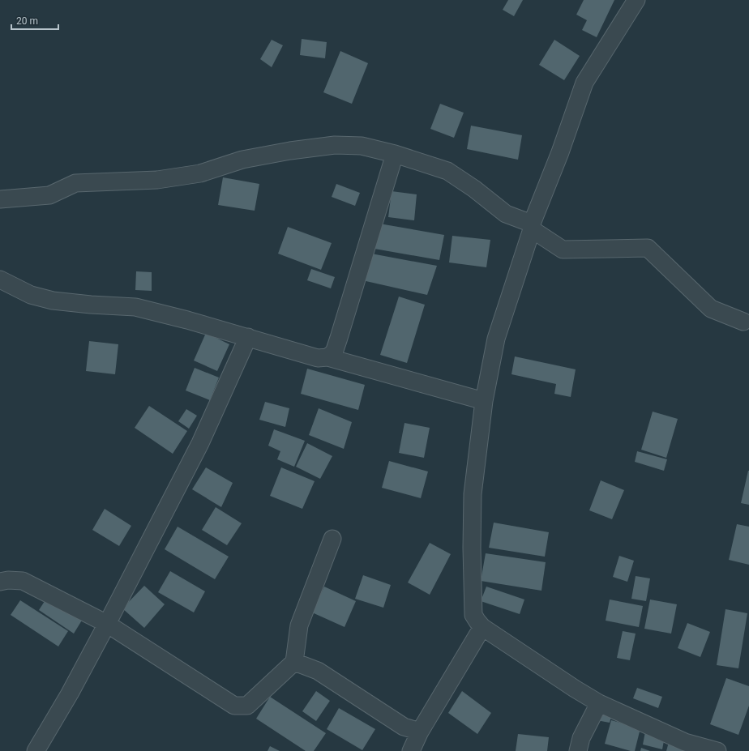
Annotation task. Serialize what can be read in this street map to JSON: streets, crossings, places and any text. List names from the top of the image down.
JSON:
{
  "scale_bar": "20 m"
}
